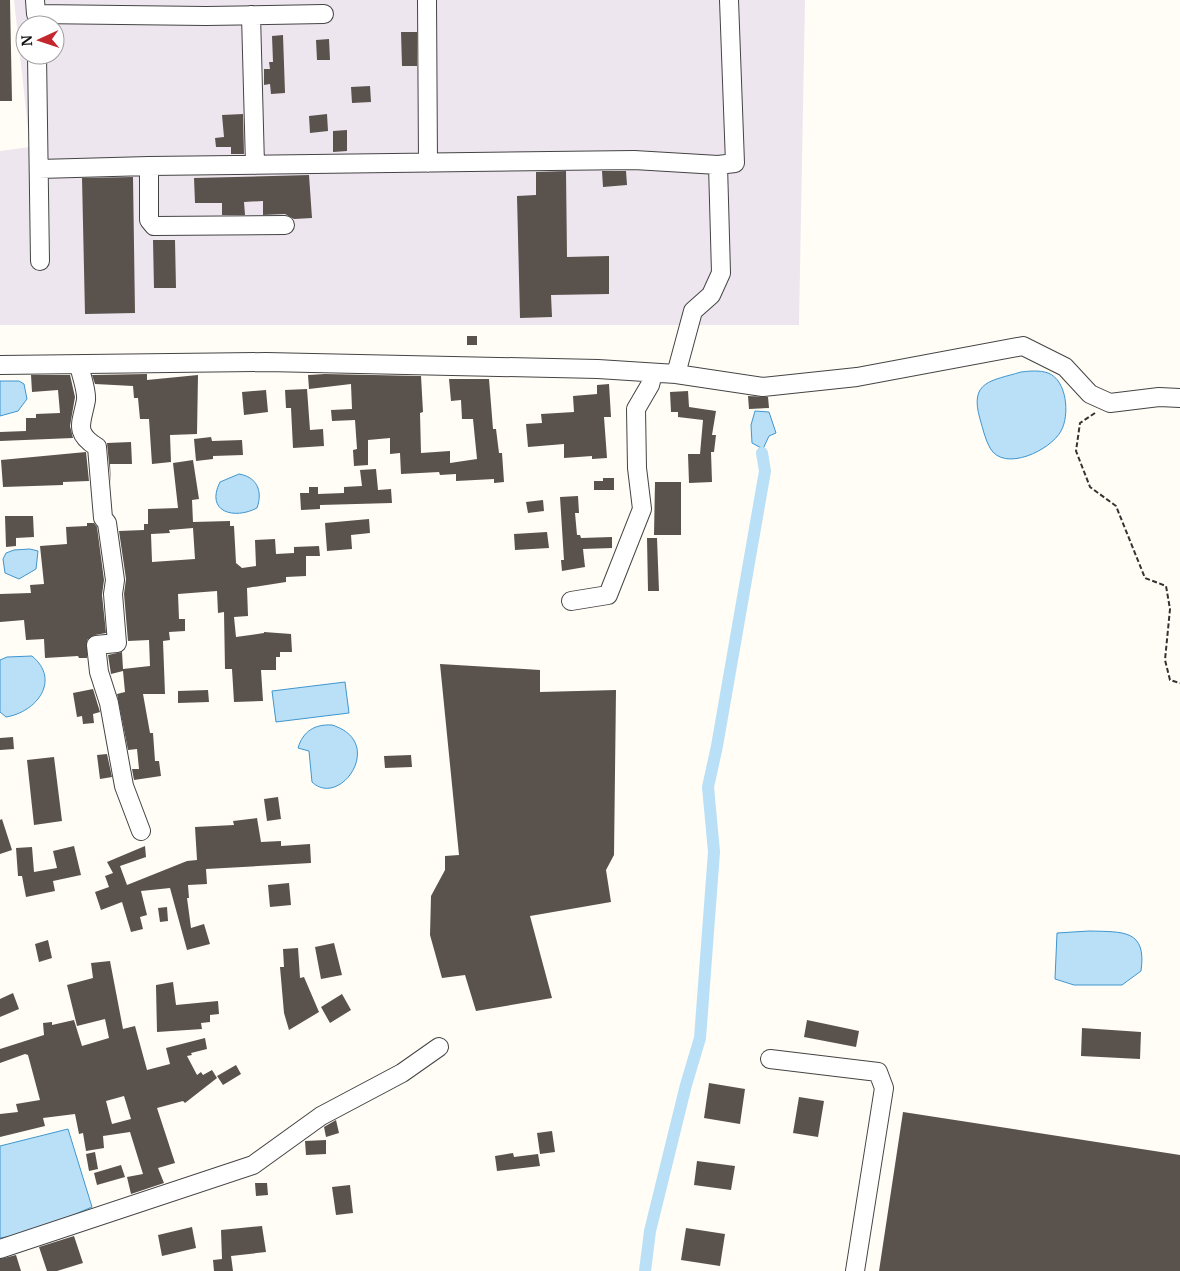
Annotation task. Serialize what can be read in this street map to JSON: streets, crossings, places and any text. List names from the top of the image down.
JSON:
{
  "north": "left"
}
